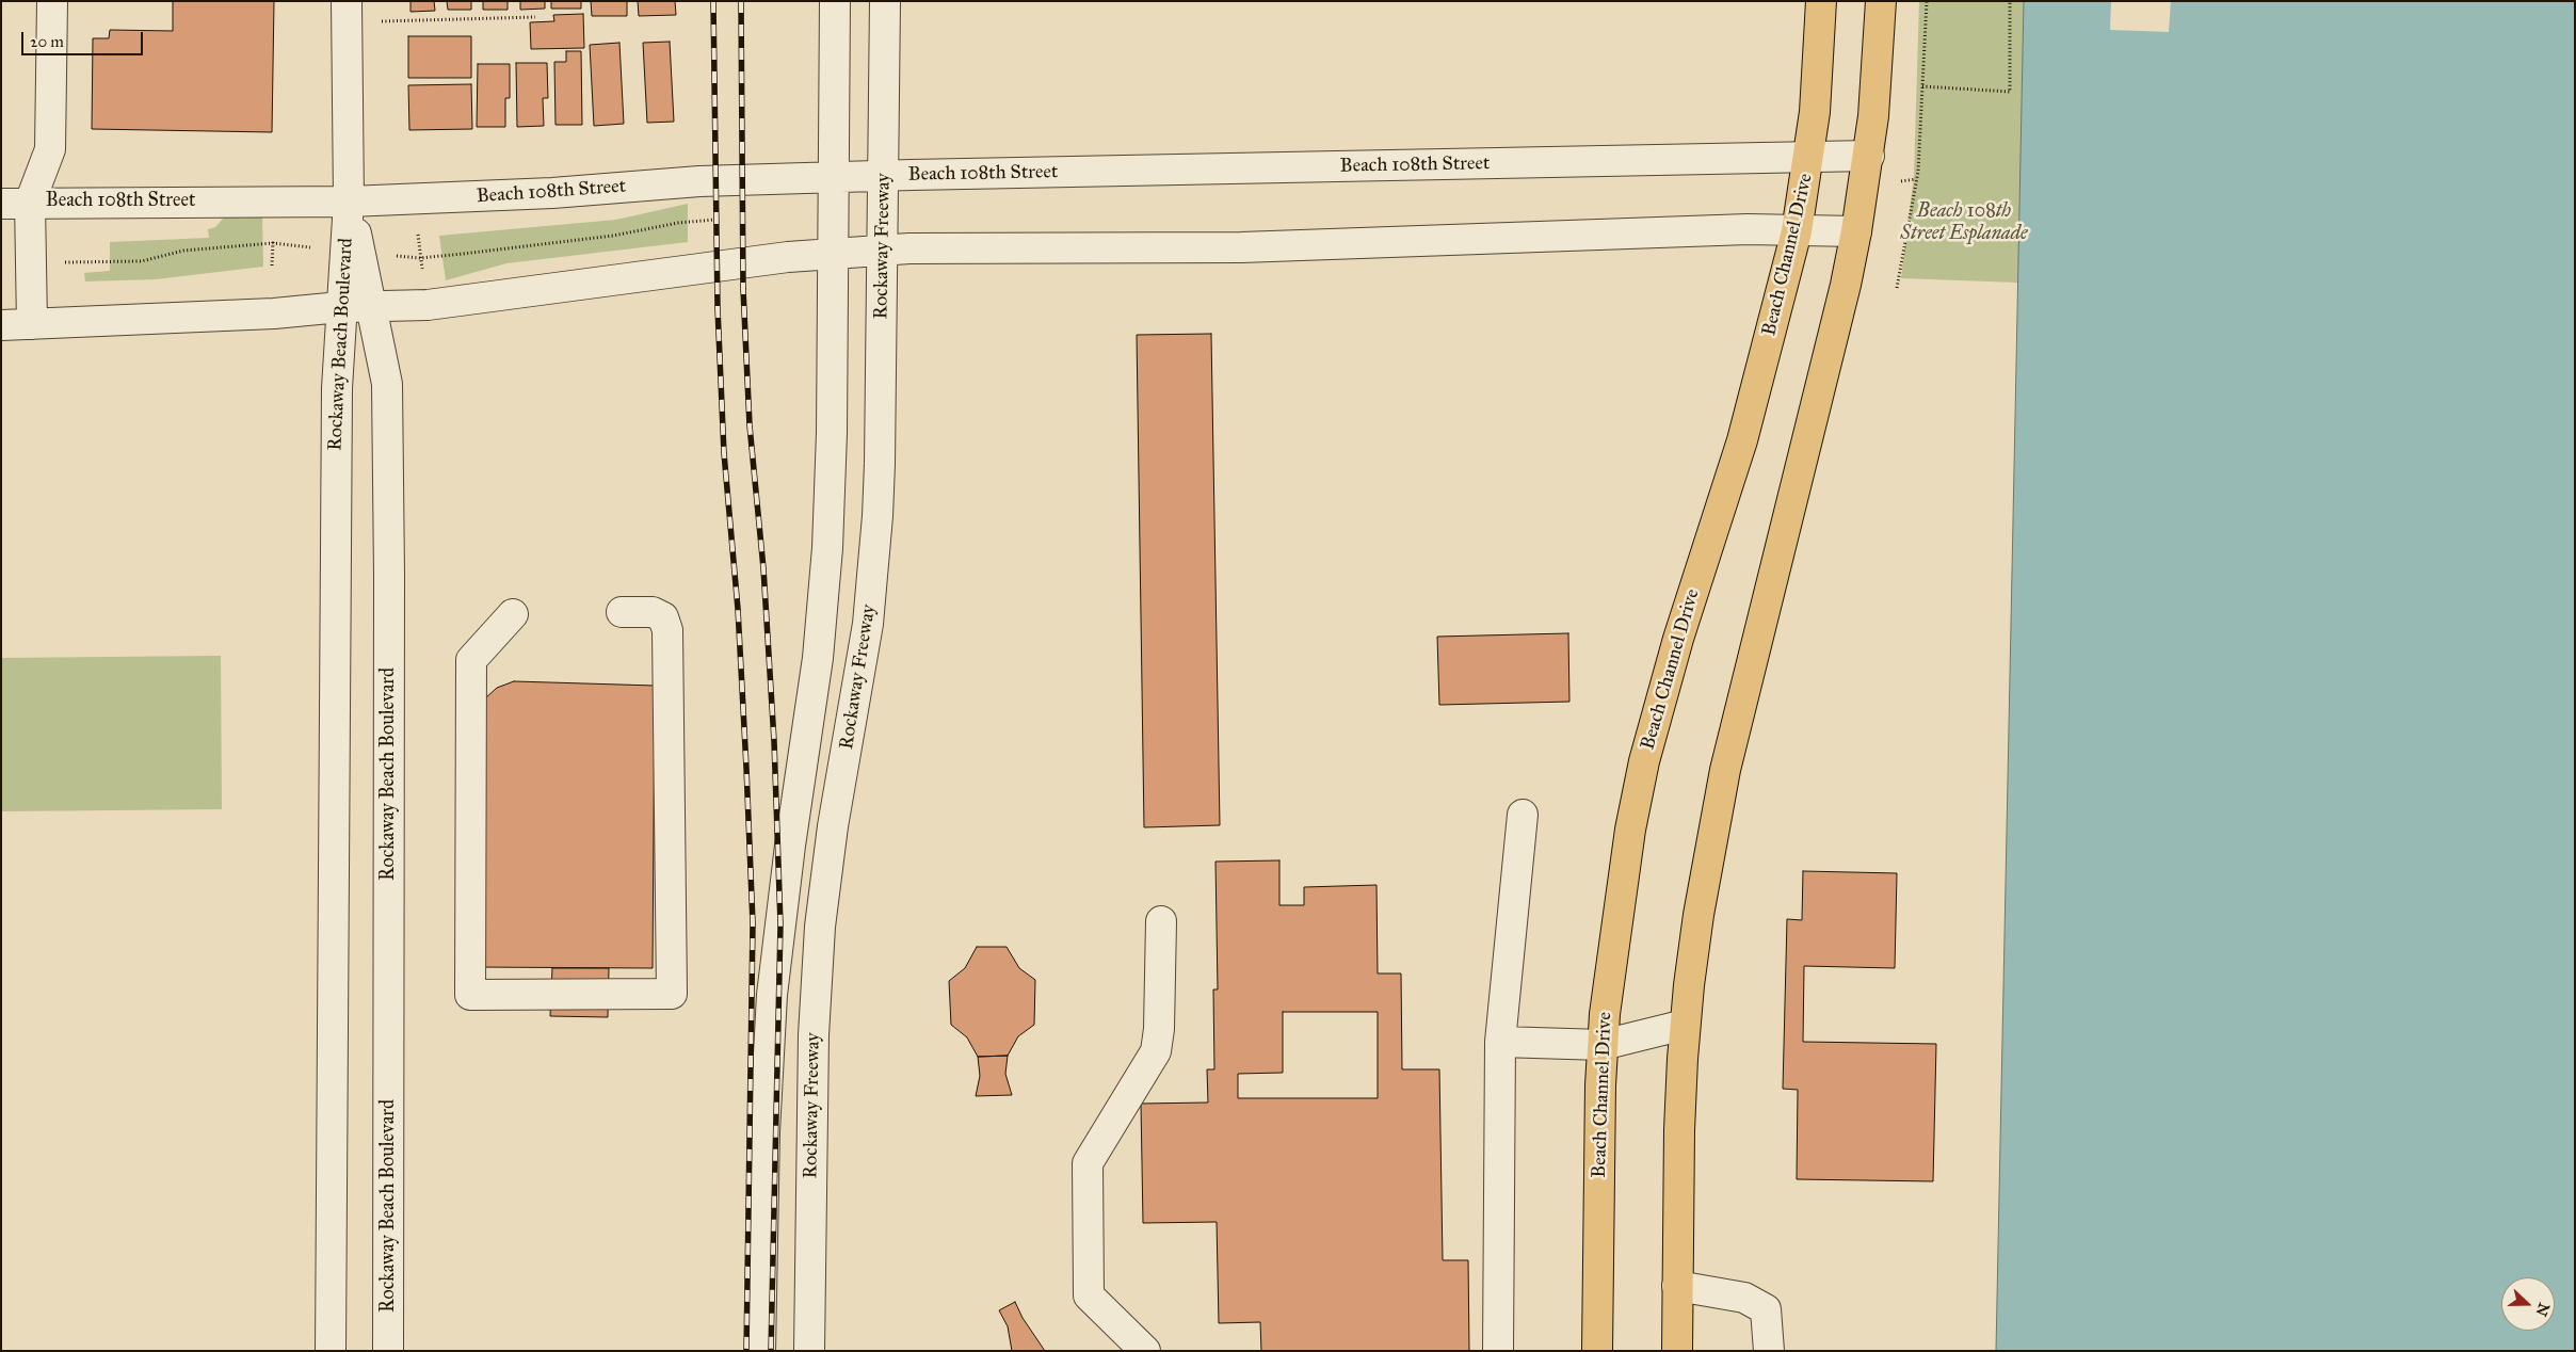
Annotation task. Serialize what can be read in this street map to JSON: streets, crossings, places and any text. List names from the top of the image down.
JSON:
{
  "streets": {
    "main road": ["Beach Channel Drive"],
    "street": ["Beach 108th Street", "Rockaway Freeway", "Rockaway Beach Boulevard"]
  },
  "crossings": [
    ["Beach 108th Street", "Rockaway Freeway"],
    ["Beach 108th Street", "Beach Channel Drive"],
    ["Beach 108th Street", "Rockaway Beach Boulevard"]
  ],
  "parks": ["Beach 108th Street Esplanade"],
  "scale_bar": "20 m",
  "north": "right"
}
